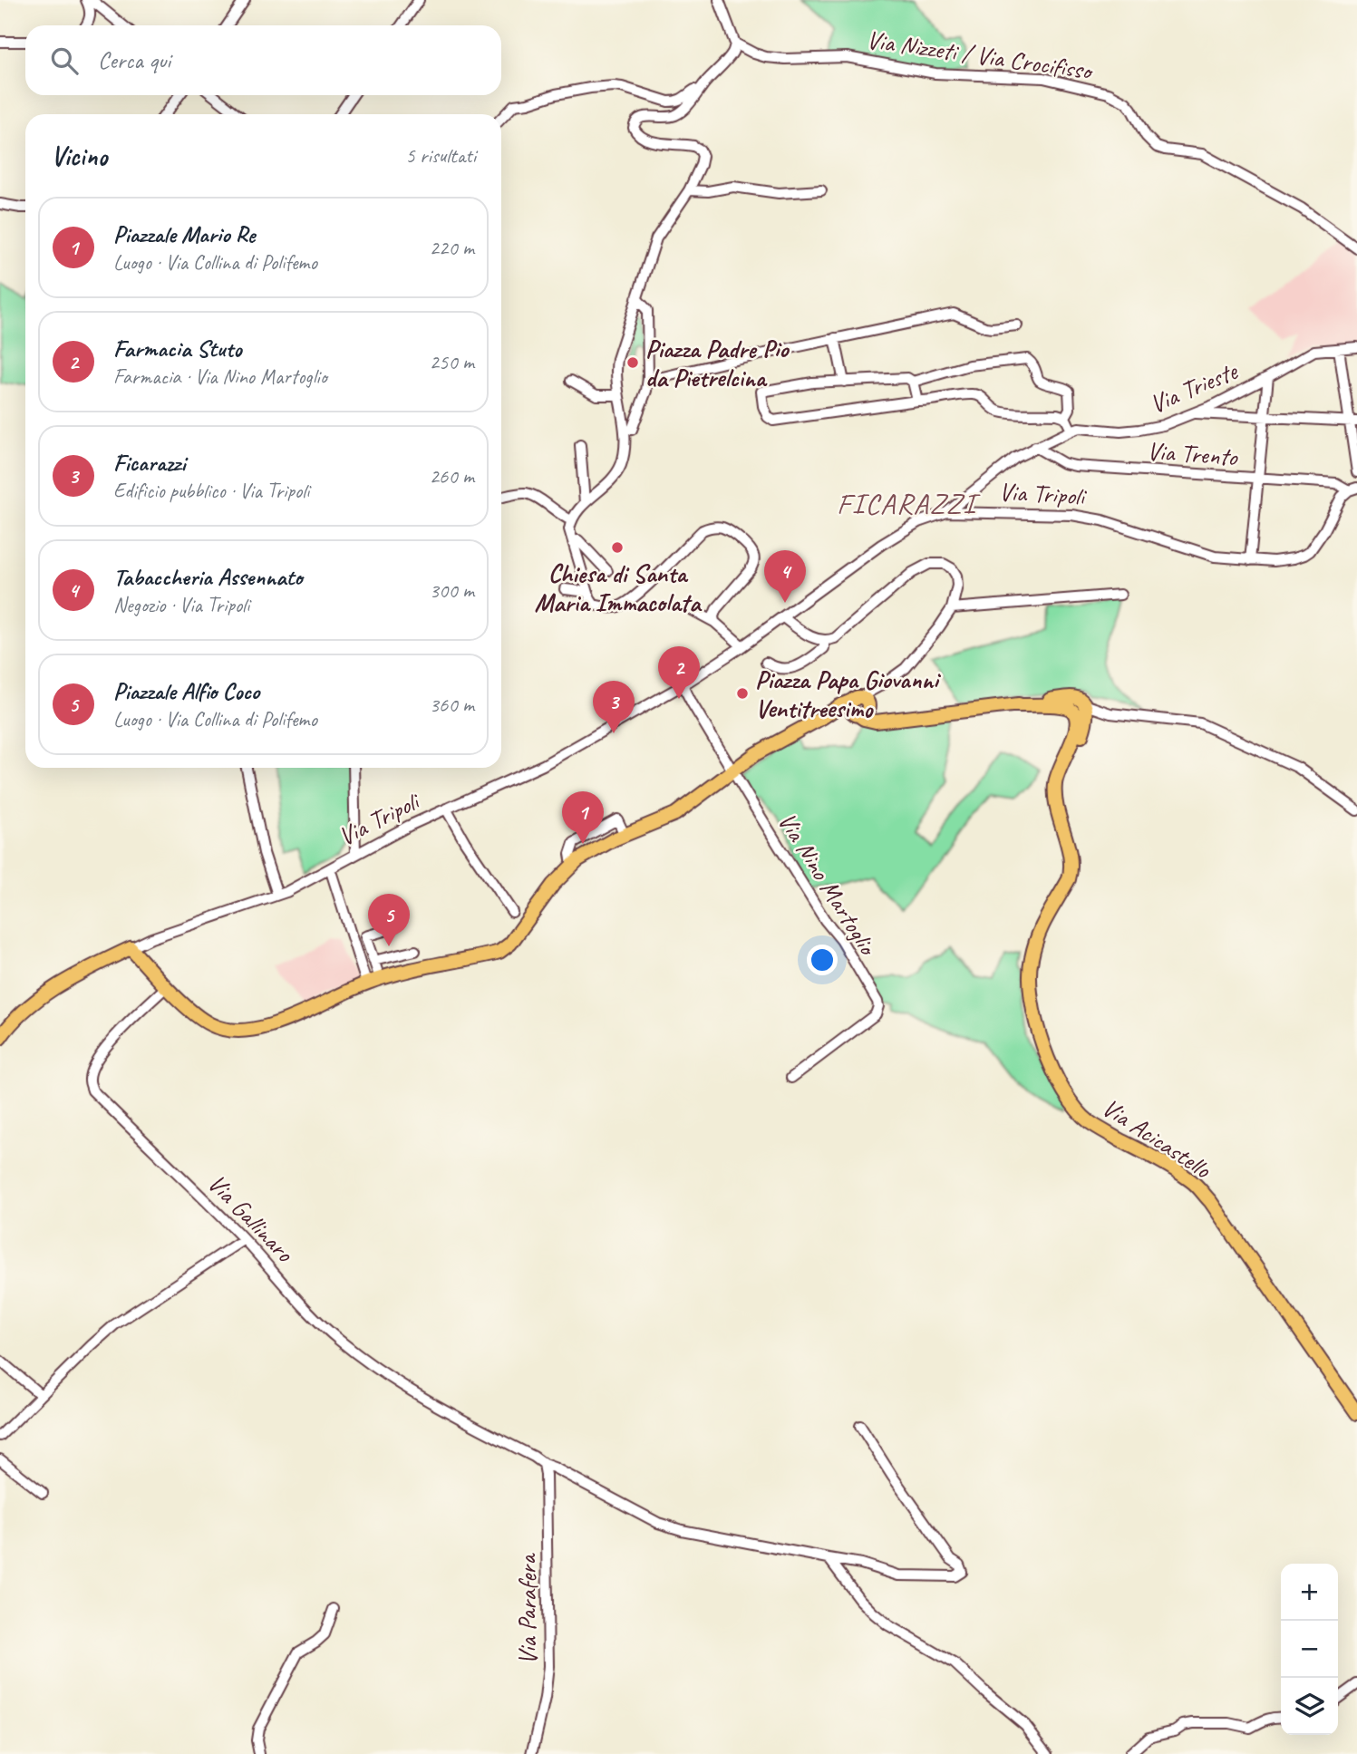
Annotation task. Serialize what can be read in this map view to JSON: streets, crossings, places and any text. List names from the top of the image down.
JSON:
{
  "streets": {
    "main road": ["Via Tripoli", "Via Acicastello"],
    "street": [
      "Via Nizzeti / Via Crocifisso",
      "Via Trieste",
      "Via Trento",
      "Via Nino Martoglio",
      "Via Gallinaro",
      "Via Parafera"
    ]
  },
  "crossings": [
    ["Via Trieste", "Via Trento"],
    ["Via Trieste", "Via Tripoli"],
    ["Via Trento", "Via Tripoli"],
    ["Via Tripoli", "Via Nino Martoglio"],
    ["Via Gallinaro", "Via Parafera"]
  ],
  "districts": ["FICARAZZI"],
  "places": ["Piazza Padre Pio da Pietrelcina", "Chiesa di Santa Maria Immacolata", "Piazza Papa Giovanni Ventitreesimo"],
  "page": {
    "search": "Cerca qui",
    "heading": ["Vicino", "5 risultati"],
    "list": [
      {
        "mark": "1",
        "name": "Piazzale Mario Re",
        "note": "Luogo · Via Collina di Polifemo",
        "value": "220 m"
      },
      {
        "mark": "2",
        "name": "Farmacia Stuto",
        "note": "Farmacia · Via Nino Martoglio",
        "value": "250 m"
      },
      {
        "mark": "3",
        "name": "Ficarazzi",
        "note": "Edificio pubblico · Via Tripoli",
        "value": "260 m"
      },
      {
        "mark": "4",
        "name": "Tabaccheria Assennato",
        "note": "Negozio · Via Tripoli",
        "value": "300 m"
      },
      {
        "mark": "5",
        "name": "Piazzale Alfio Coco",
        "note": "Luogo · Via Collina di Polifemo",
        "value": "360 m"
      }
    ],
    "pins": [
      "4",
      "2",
      "3",
      "1",
      "5"
    ],
    "map_buttons": ["+", "−"]
  }
}
